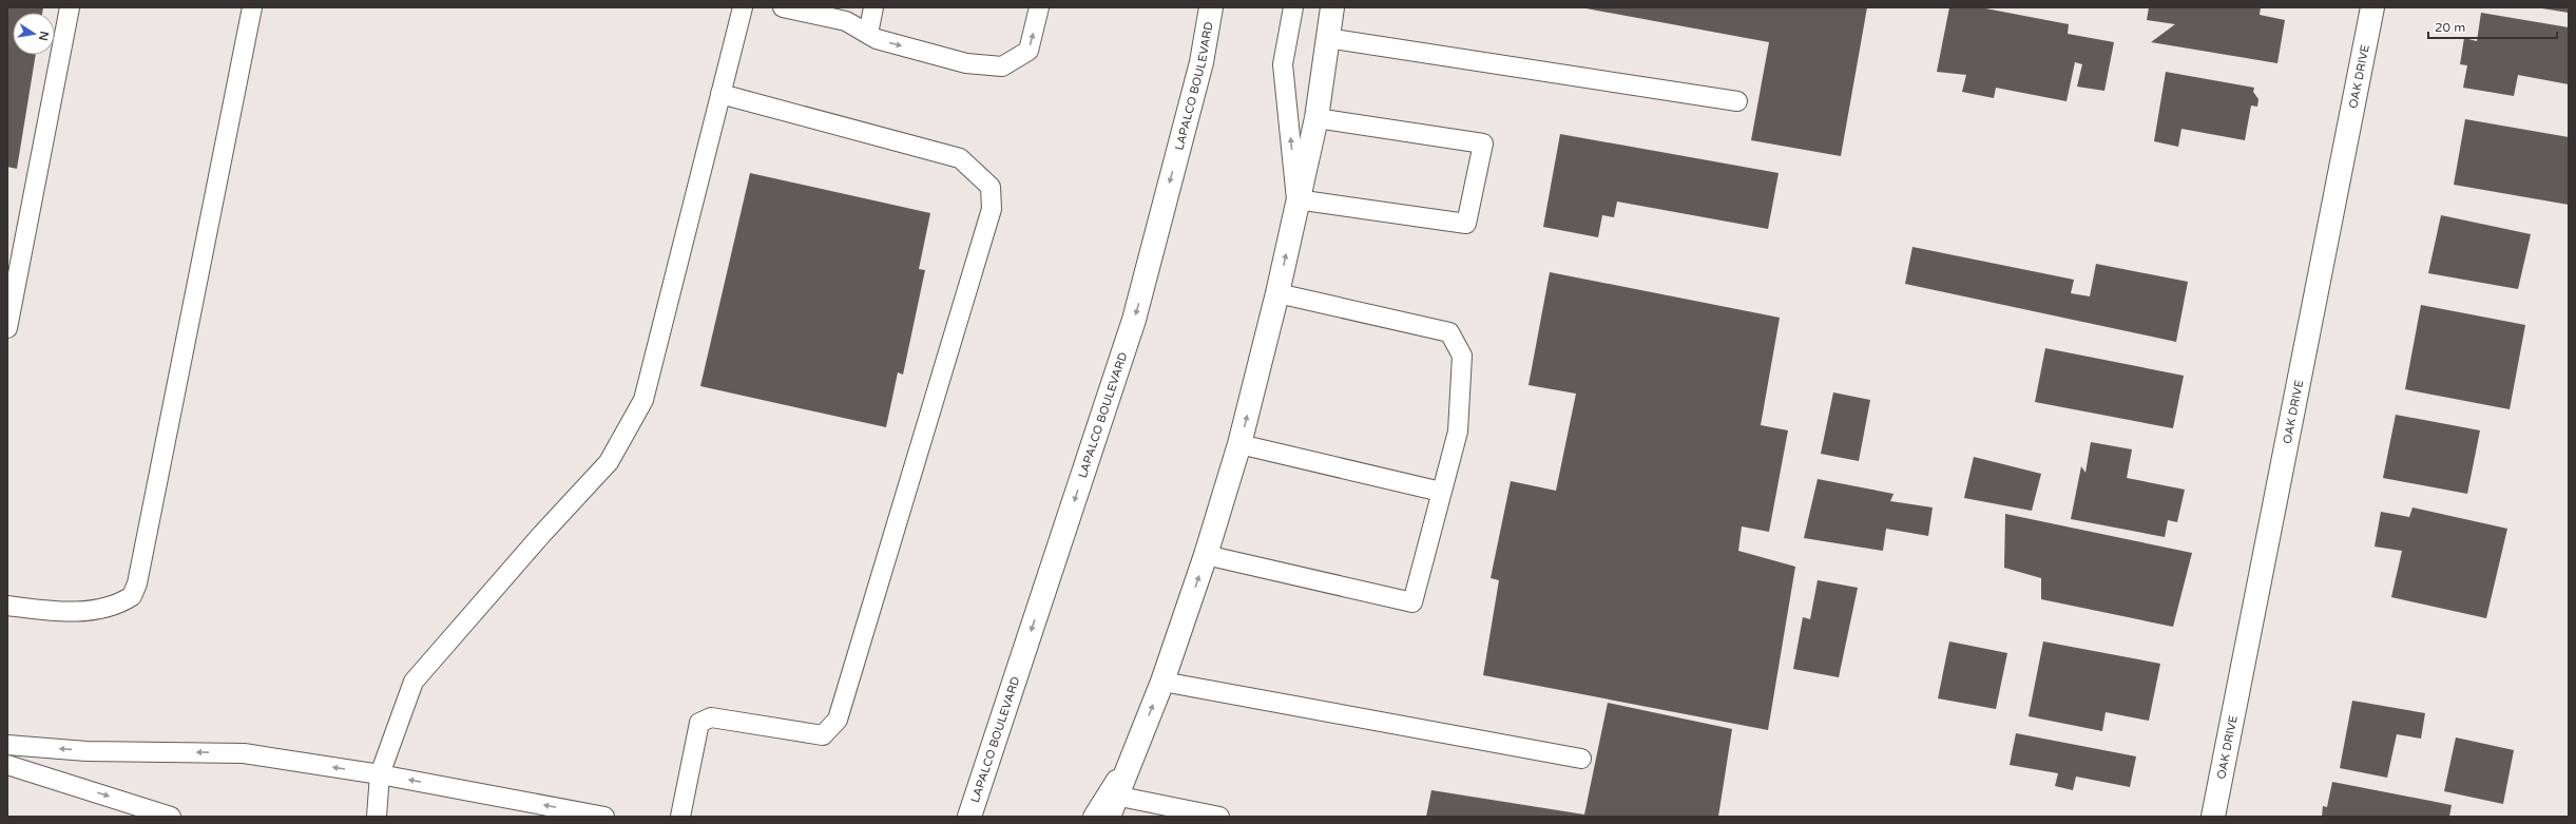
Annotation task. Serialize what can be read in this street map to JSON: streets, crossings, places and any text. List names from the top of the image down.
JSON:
{
  "streets": {
    "main road": ["OAK DRIVE", "LAPALCO BOULEVARD"]
  },
  "scale_bar": "20 m",
  "north": "right"
}
